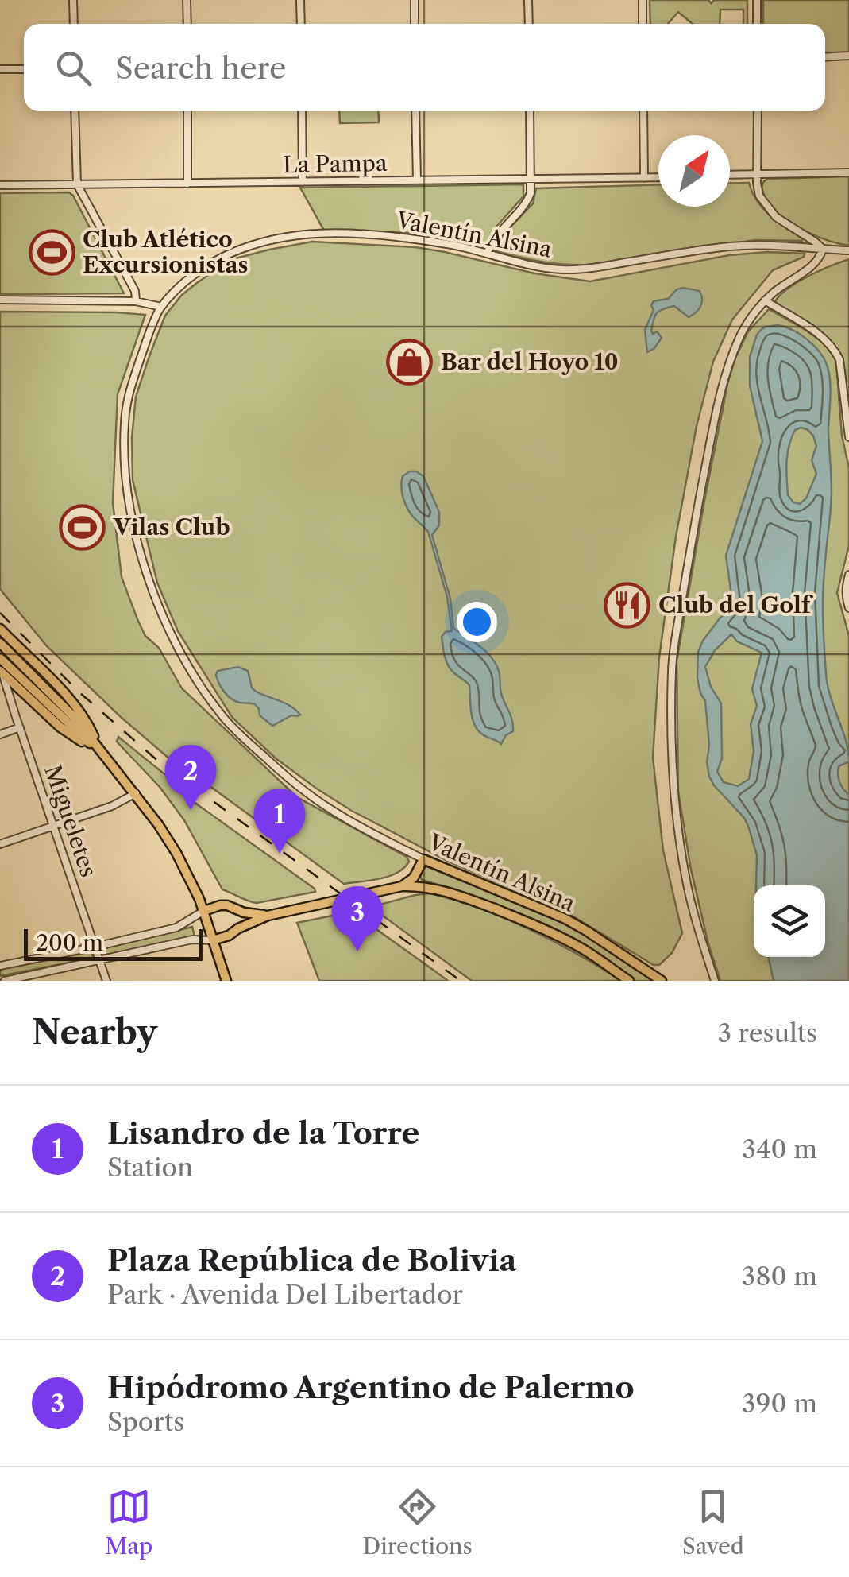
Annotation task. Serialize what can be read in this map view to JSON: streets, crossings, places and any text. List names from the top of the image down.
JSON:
{
  "streets": {
    "main road": ["Valentín Alsina"],
    "street": ["La Pampa", "Migueletes"]
  },
  "places": {
    "sports": ["Club Atlético Excursionistas", "Vilas Club"],
    "shop": ["Bar del Hoyo 10"],
    "restaurant": ["Club del Golf"]
  },
  "scale_bar": "200 m",
  "north": "top right",
  "page": {
    "search": "Search here",
    "pins": ["2", "1", "3"],
    "scale": "200 m",
    "heading": ["Nearby", "3 results"],
    "list": [
      {
        "mark": "1",
        "name": "Lisandro de la Torre",
        "note": "Station",
        "value": "340 m"
      },
      {
        "mark": "2",
        "name": "Plaza República de Bolivia",
        "note": "Park · Avenida Del Libertador",
        "value": "380 m"
      },
      {
        "mark": "3",
        "name": "Hipódromo Argentino de Palermo",
        "note": "Sports",
        "value": "390 m"
      }
    ],
    "nav": ["Map", "Directions", "Saved"]
  }
}
